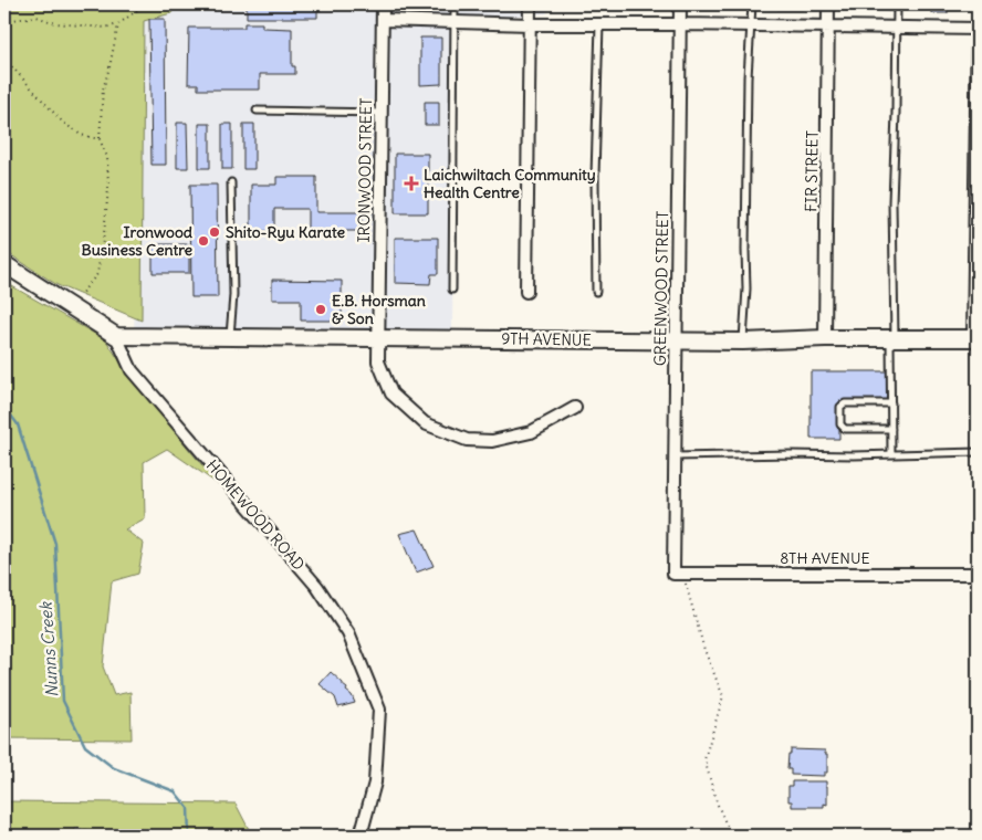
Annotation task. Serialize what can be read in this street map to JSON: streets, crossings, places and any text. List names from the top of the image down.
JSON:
{
  "streets": {
    "main road": ["9TH AVENUE"],
    "street": [
      "IRONWOOD STREET",
      "FIR STREET",
      "GREENWOOD STREET",
      "HOMEWOOD ROAD",
      "8TH AVENUE"
    ]
  },
  "crossings": [
    ["IRONWOOD STREET", "9TH AVENUE"],
    ["FIR STREET", "9TH AVENUE"],
    ["GREENWOOD STREET", "9TH AVENUE"],
    ["GREENWOOD STREET", "8TH AVENUE"],
    ["9TH AVENUE", "HOMEWOOD ROAD"]
  ],
  "water": ["Nunns Creek"],
  "places": {
    "health": ["Laichwiltach Community Health Centre"],
    "other": ["Shito-Ryu Karate", "Ironwood Business Centre", "E.B. Horsman & Son"]
  }
}
